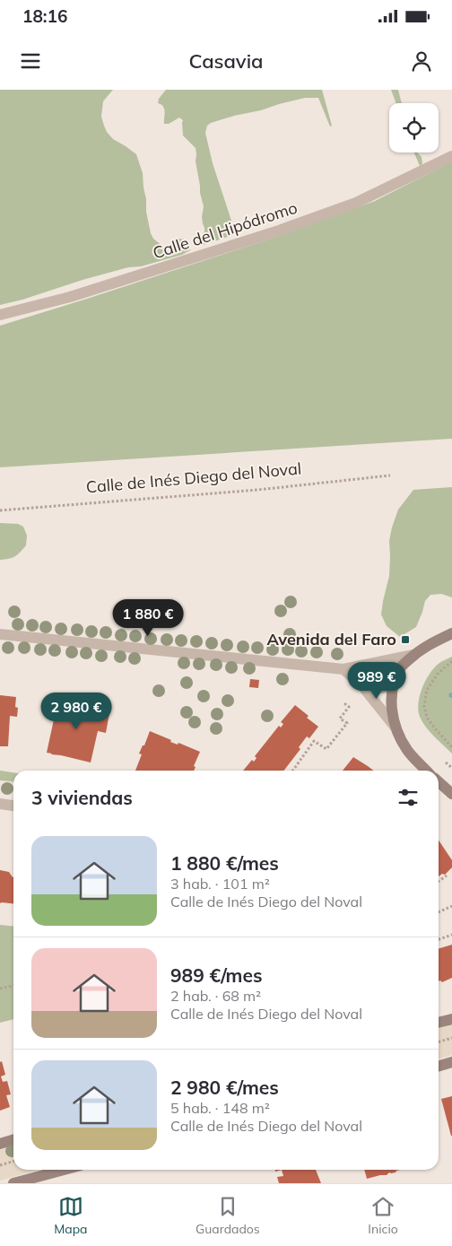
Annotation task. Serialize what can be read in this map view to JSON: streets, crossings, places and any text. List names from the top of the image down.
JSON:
{
  "streets": {
    "street": ["Calle del Hipódromo"],
    "path": ["Calle de Inés Diego del Noval"]
  },
  "places": {
    "transit": ["Avenida del Faro"]
  },
  "page": {
    "status": "18:16",
    "header": "Casavia",
    "price": ["1 880 €", "989 €", "2 980 €"],
    "heading": "3 viviendas",
    "list": [
      {
        "name": "1 880 €/mes",
        "note": "3 hab. · 101 m² · Calle de Inés Diego del Noval"
      },
      {
        "name": "989 €/mes",
        "note": "2 hab. · 68 m² · Calle de Inés Diego del Noval"
      },
      {
        "name": "2 980 €/mes",
        "note": "5 hab. · 148 m² · Calle de Inés Diego del Noval"
      }
    ],
    "tabs": ["Mapa", "Guardados", "Inicio"]
  }
}
